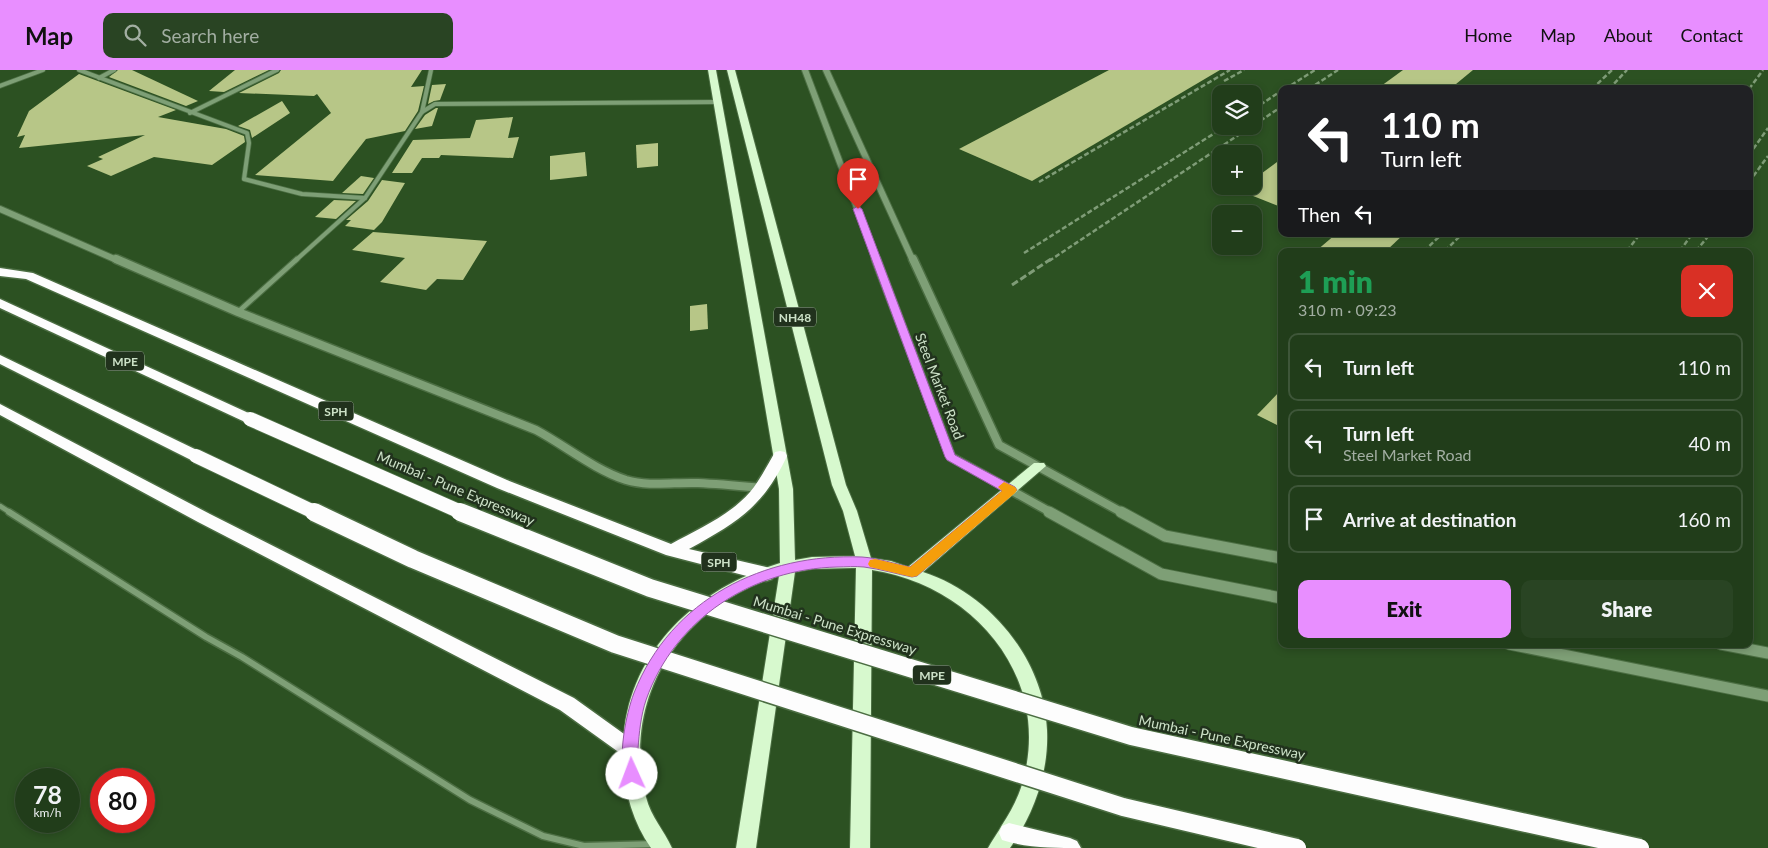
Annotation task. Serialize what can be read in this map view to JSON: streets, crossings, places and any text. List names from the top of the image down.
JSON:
{
  "streets": {
    "highway": [
      "NH48",
      "MPE",
      "SPH",
      "Mumbai - Pune Expressway"
    ],
    "street": ["Steel Market Road"]
  },
  "page": {
    "header": "Map",
    "search": "Search here",
    "nav": [
      "Home",
      "Map",
      "About",
      "Contact"
    ],
    "map_buttons": ["+", "−"],
    "turn": ["110 m", "Turn left"],
    "then": "Then",
    "heading": ["1 min", "310 m · 09:23"],
    "list": [
      {
        "name": "Turn left",
        "value": "110 m"
      },
      {
        "name": "Turn left",
        "note": "Steel Market Road",
        "value": "40 m"
      },
      {
        "name": "Arrive at destination",
        "value": "160 m"
      }
    ],
    "buttons": ["Exit", "Share"],
    "speed": "78 km/h",
    "limit": "80"
  }
}
